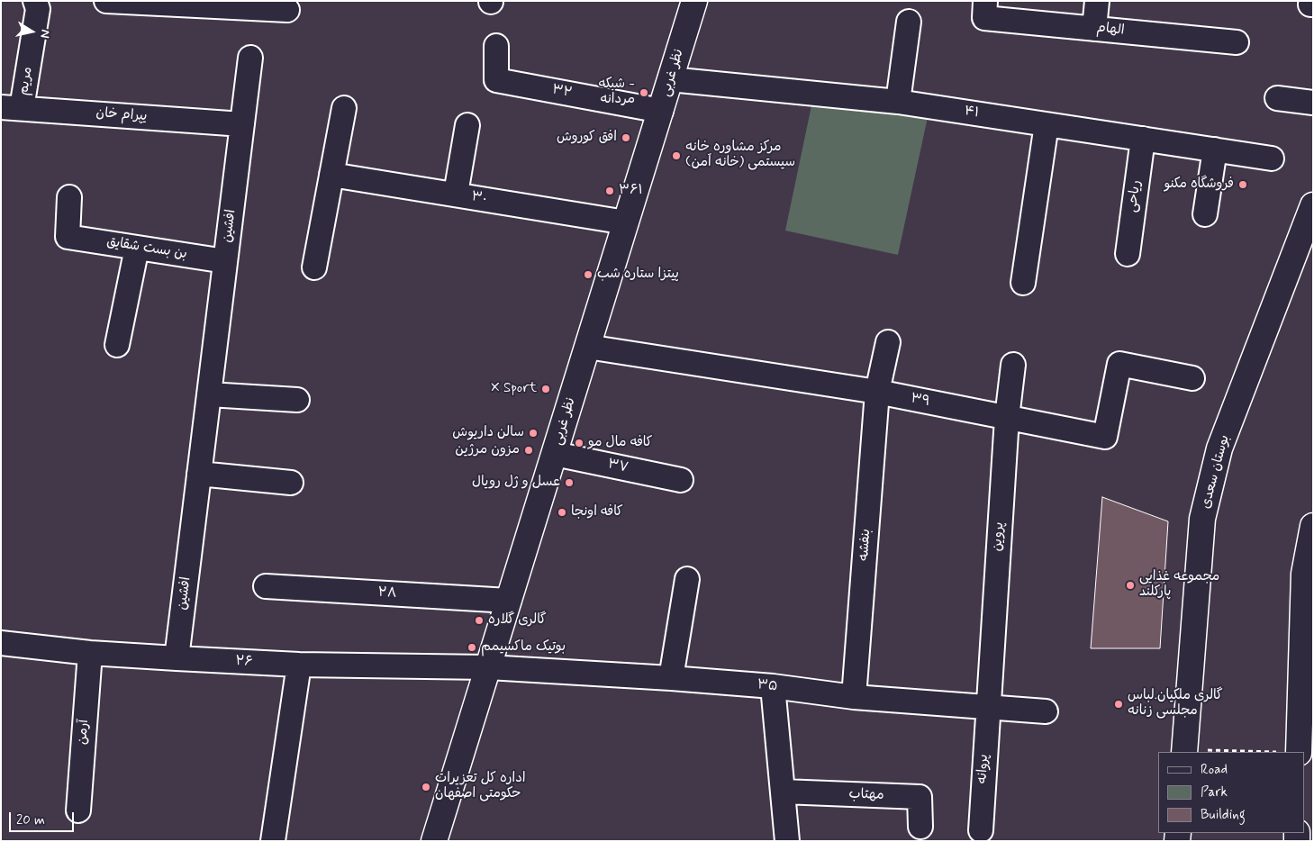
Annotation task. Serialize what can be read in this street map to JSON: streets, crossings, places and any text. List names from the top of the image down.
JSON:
{
  "streets": {
    "main road": ["نظر غربی", "بوستان سعدی"],
    "street": [
      "الهام",
      "مریم",
      "۳۲",
      "۴۱",
      "یپرام خان",
      "ریاحی",
      "۳۰",
      "افشین",
      "بن بست شقایق",
      "۳۹",
      "۳۷",
      "پروین",
      "بنفشه",
      "۲۸",
      "۲۶",
      "۳۵",
      "آرمن",
      "پروانه",
      "مهتاب"
    ]
  },
  "crossings": [
    ["نظر غربی", "۳۲"],
    ["نظر غربی", "۴۱"],
    ["نظر غربی", "۳۰"],
    ["نظر غربی", "۳۹"],
    ["نظر غربی", "۳۷"],
    ["نظر غربی", "۲۸"],
    ["نظر غربی", "۲۶"],
    ["نظر غربی", "۳۵"],
    ["مریم", "یپرام خان"],
    ["۴۱", "ریاحی"],
    ["یپرام خان", "افشین"],
    ["افشین", "بن بست شقایق"],
    ["افشین", "۲۶"],
    ["۳۹", "پروین"],
    ["۳۹", "بنفشه"],
    ["پروین", "۳۵"],
    ["پروین", "پروانه"],
    ["بنفشه", "۳۵"],
    ["۲۶", "۳۵"],
    ["۲۶", "آرمن"],
    ["۳۵", "پروانه"]
  ],
  "places": [
    "شبکه - مردانه",
    "افق کوروش",
    "مرکز مشاوره خانه سیستمی (خانه اَمن)",
    "فروشگاه مکنو",
    "۳۶۱",
    "پیتزا ستاره شب",
    "X Sport",
    "سالن داریوش",
    "کافه مال مو",
    "مزون مرژین",
    "عسل و ژل رویال",
    "کافه اونجا",
    "مجموعه غذایی پارکلند",
    "گالری گلاره",
    "بوتیک ماکسیمم",
    "گالری ملکیان.لباس مجلسی زنانه",
    "اداره کل تعزیرات حکومتی اصفهان"
  ],
  "legend": ["Road", "Park", "Building"],
  "scale_bar": "20 m",
  "north": "right"
}
